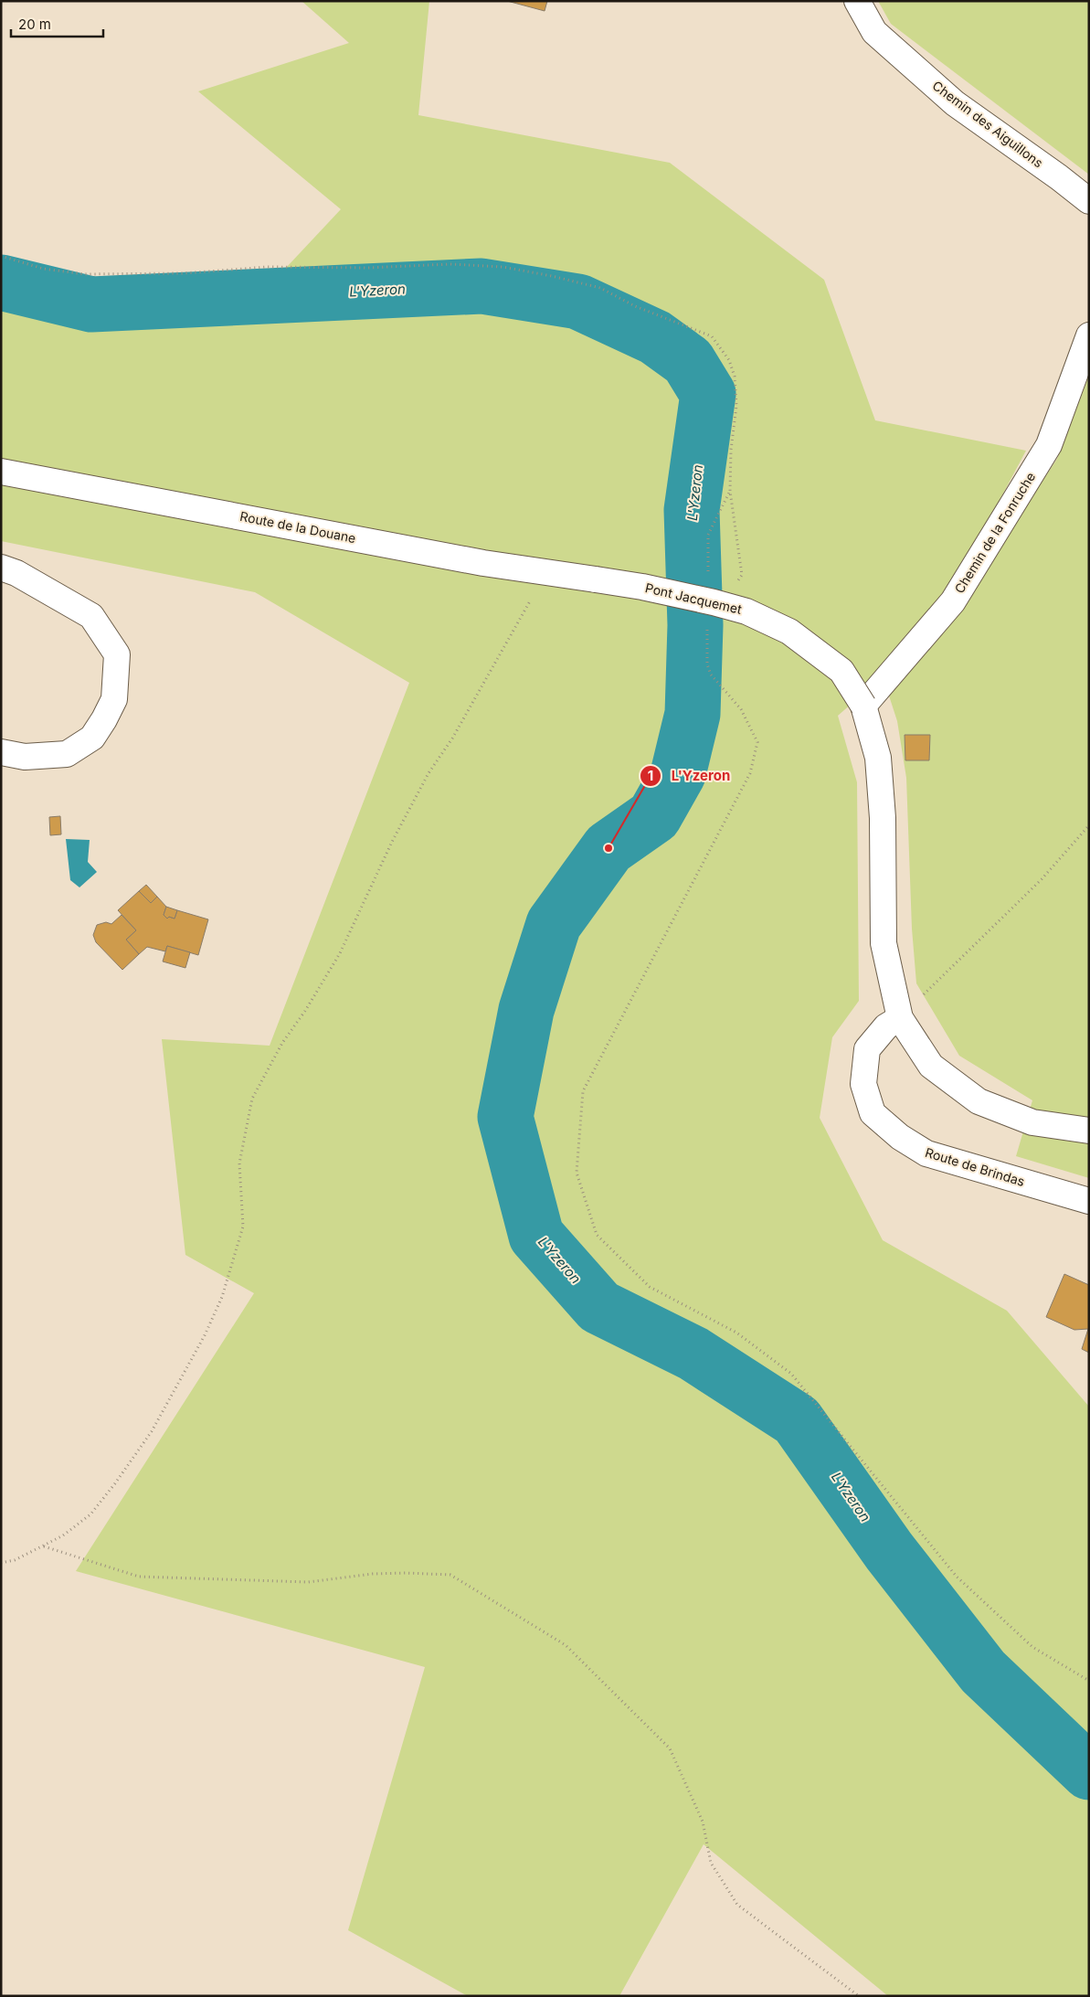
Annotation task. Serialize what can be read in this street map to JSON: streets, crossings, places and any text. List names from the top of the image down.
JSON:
{
  "streets": {
    "main road": [
      "Chemin des Aiguillons",
      "Route de la Douane",
      "Chemin de la Fonruche",
      "Pont Jacquemet",
      "Route de Brindas"
    ]
  },
  "crossings": [
    ["Route de la Douane", "Pont Jacquemet"],
    ["Chemin de la Fonruche", "Pont Jacquemet"]
  ],
  "water": ["L'Yzeron"],
  "places": ["L'Yzeron"],
  "scale_bar": "20 m"
}
